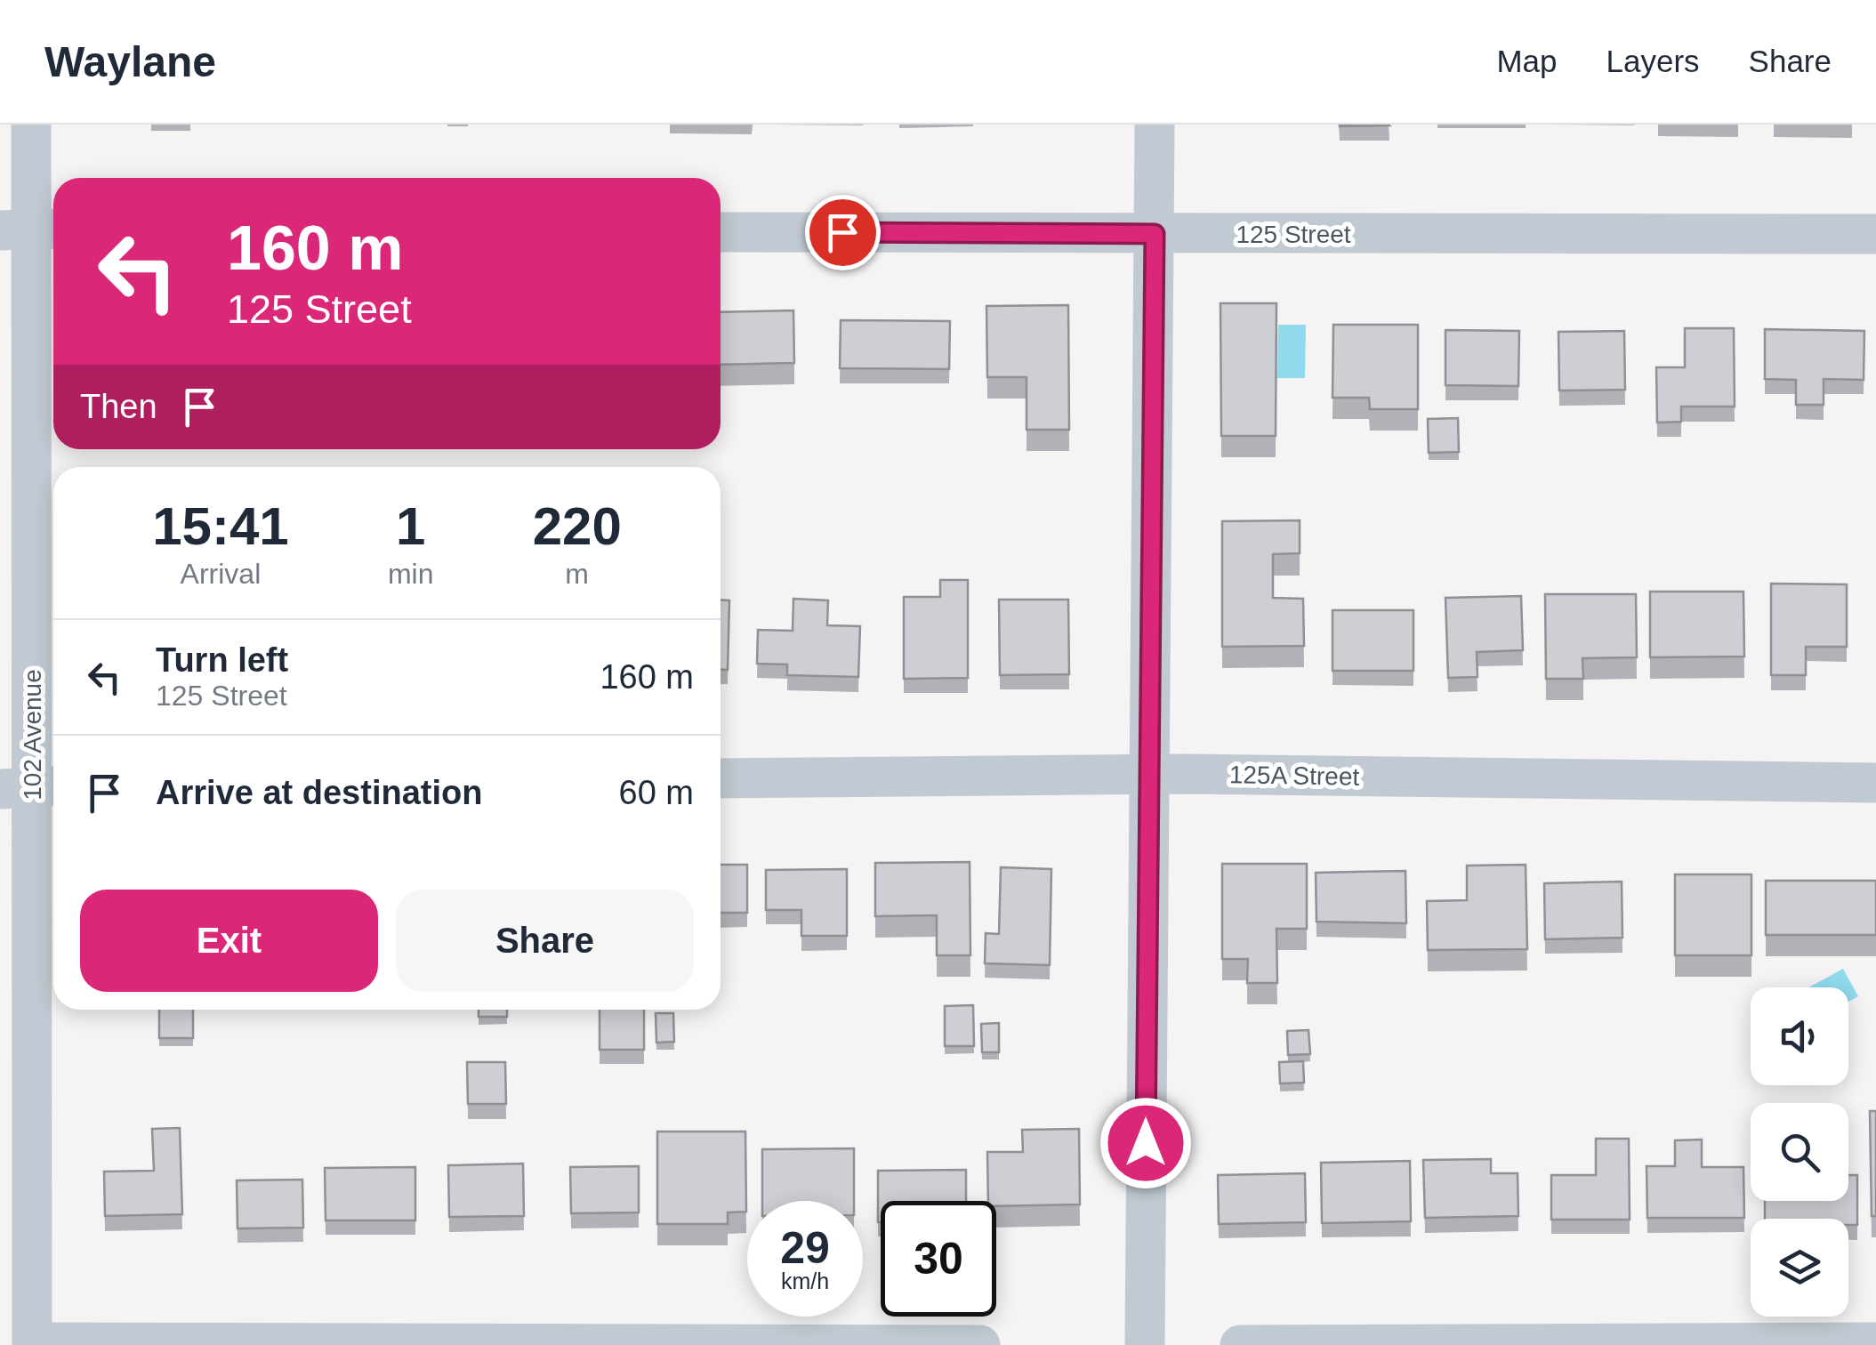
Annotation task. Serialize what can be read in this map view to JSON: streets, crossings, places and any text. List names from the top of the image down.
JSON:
{
  "streets": {
    "street": ["125 Street", "102 Avenue", "125A Street"]
  },
  "page": {
    "header": "Waylane",
    "nav": ["Map", "Layers", "Share"],
    "turn": ["160 m", "125 Street"],
    "then": "Then",
    "eta": [
      "15:41",
      "Arrival",
      "1",
      "min",
      "220",
      "m"
    ],
    "list": [
      {
        "name": "Turn left",
        "note": "125 Street",
        "value": "160 m"
      },
      {
        "name": "Arrive at destination",
        "value": "60 m"
      }
    ],
    "buttons": ["Exit", "Share"],
    "speed": "29 km/h",
    "limit": "30"
  }
}
